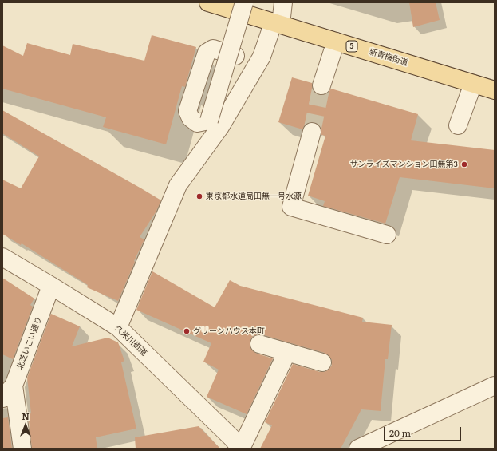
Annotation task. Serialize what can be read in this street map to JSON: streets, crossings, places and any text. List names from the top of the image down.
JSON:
{
  "streets": {
    "main road": ["5", "新青梅街道"],
    "street": ["久米川街道", "北芝いこい通り"]
  },
  "crossings": [
    ["久米川街道", "北芝いこい通り"]
  ],
  "places": ["サンライズマンション田無第3", "東京都水道局田無一号水源", "グリーンハウス本町"],
  "scale_bar": "20 m",
  "north": "top"
}
